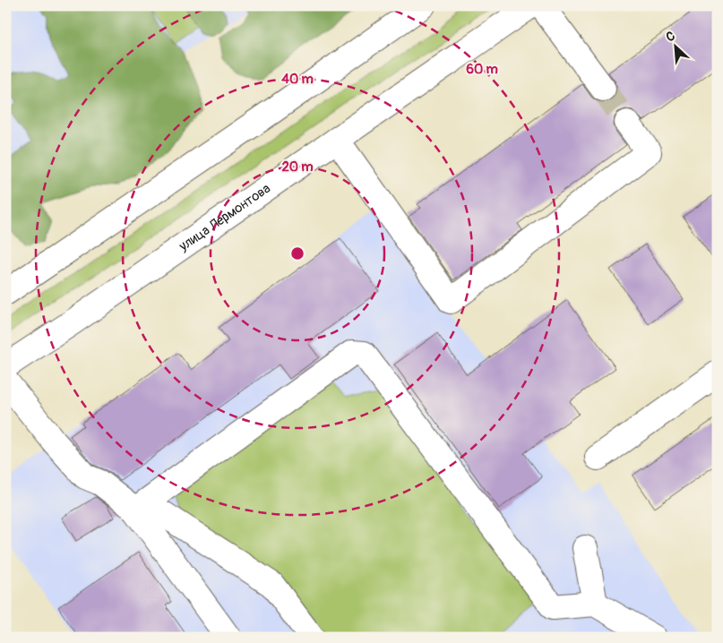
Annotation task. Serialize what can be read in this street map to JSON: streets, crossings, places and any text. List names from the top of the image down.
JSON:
{
  "streets": {
    "main road": ["улица Лермонтова"]
  },
  "north": "top left",
  "rings": ["60 m", "40 m", "20 m"]
}
